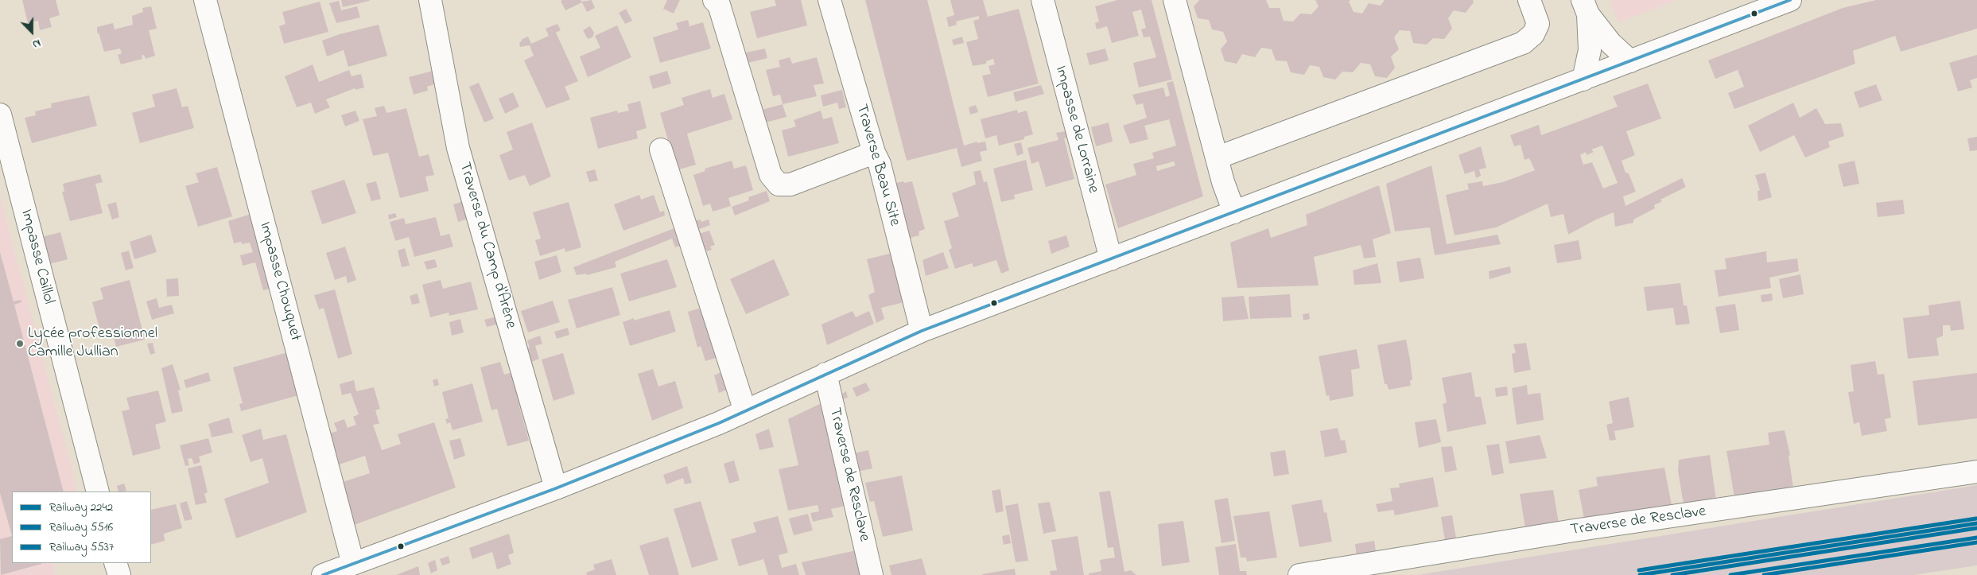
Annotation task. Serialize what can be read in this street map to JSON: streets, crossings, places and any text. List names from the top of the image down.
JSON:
{
  "streets": {
    "street": [
      "Impasse de Lorraine",
      "Traverse Beau Site",
      "Traverse du Camp d'Arène",
      "Impasse Caillol",
      "Impasse Chouquet",
      "Traverse de Resclave"
    ]
  },
  "places": ["Lycée professionnel Camille Jullian"],
  "lines": ["rail line 2242", "rail line 5516", "rail line 5537"],
  "legend": ["Railway 2242", "Railway 5516", "Railway 5537"],
  "north": "bottom"
}
